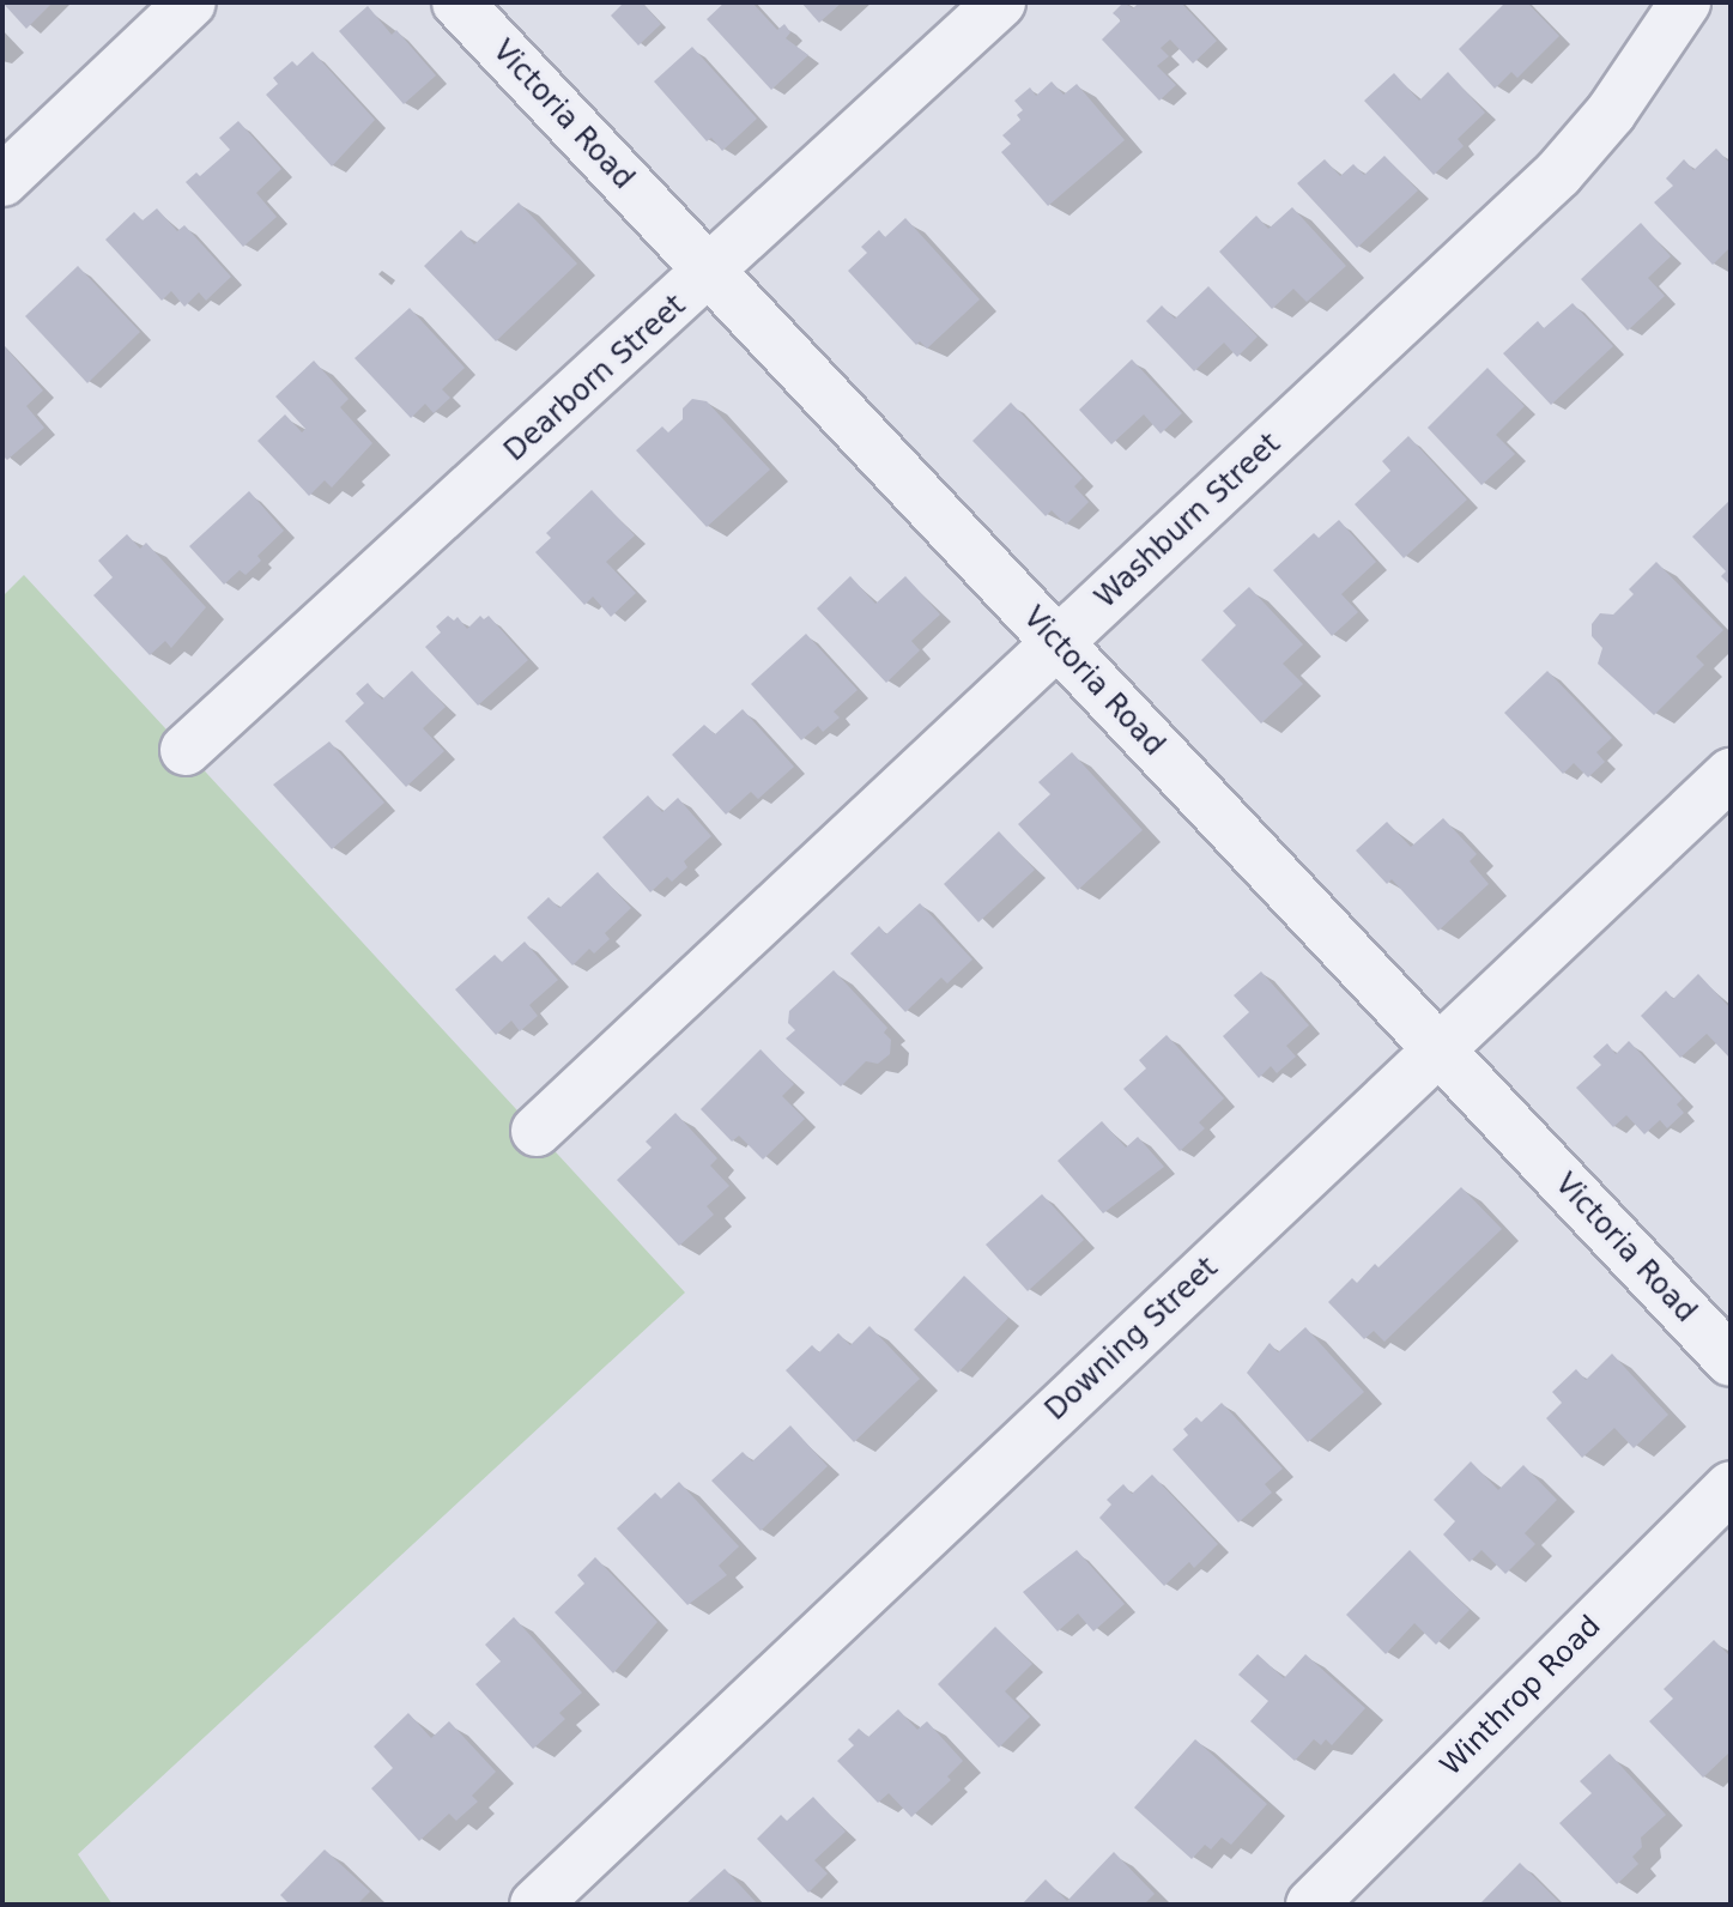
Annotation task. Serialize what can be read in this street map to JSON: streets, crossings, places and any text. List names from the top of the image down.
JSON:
{
  "streets": {
    "street": [
      "Victoria Road",
      "Dearborn Street",
      "Washburn Street",
      "Downing Street",
      "Winthrop Road"
    ]
  },
  "crossings": [
    ["Victoria Road", "Dearborn Street"],
    ["Victoria Road", "Washburn Street"],
    ["Victoria Road", "Downing Street"]
  ]
}
